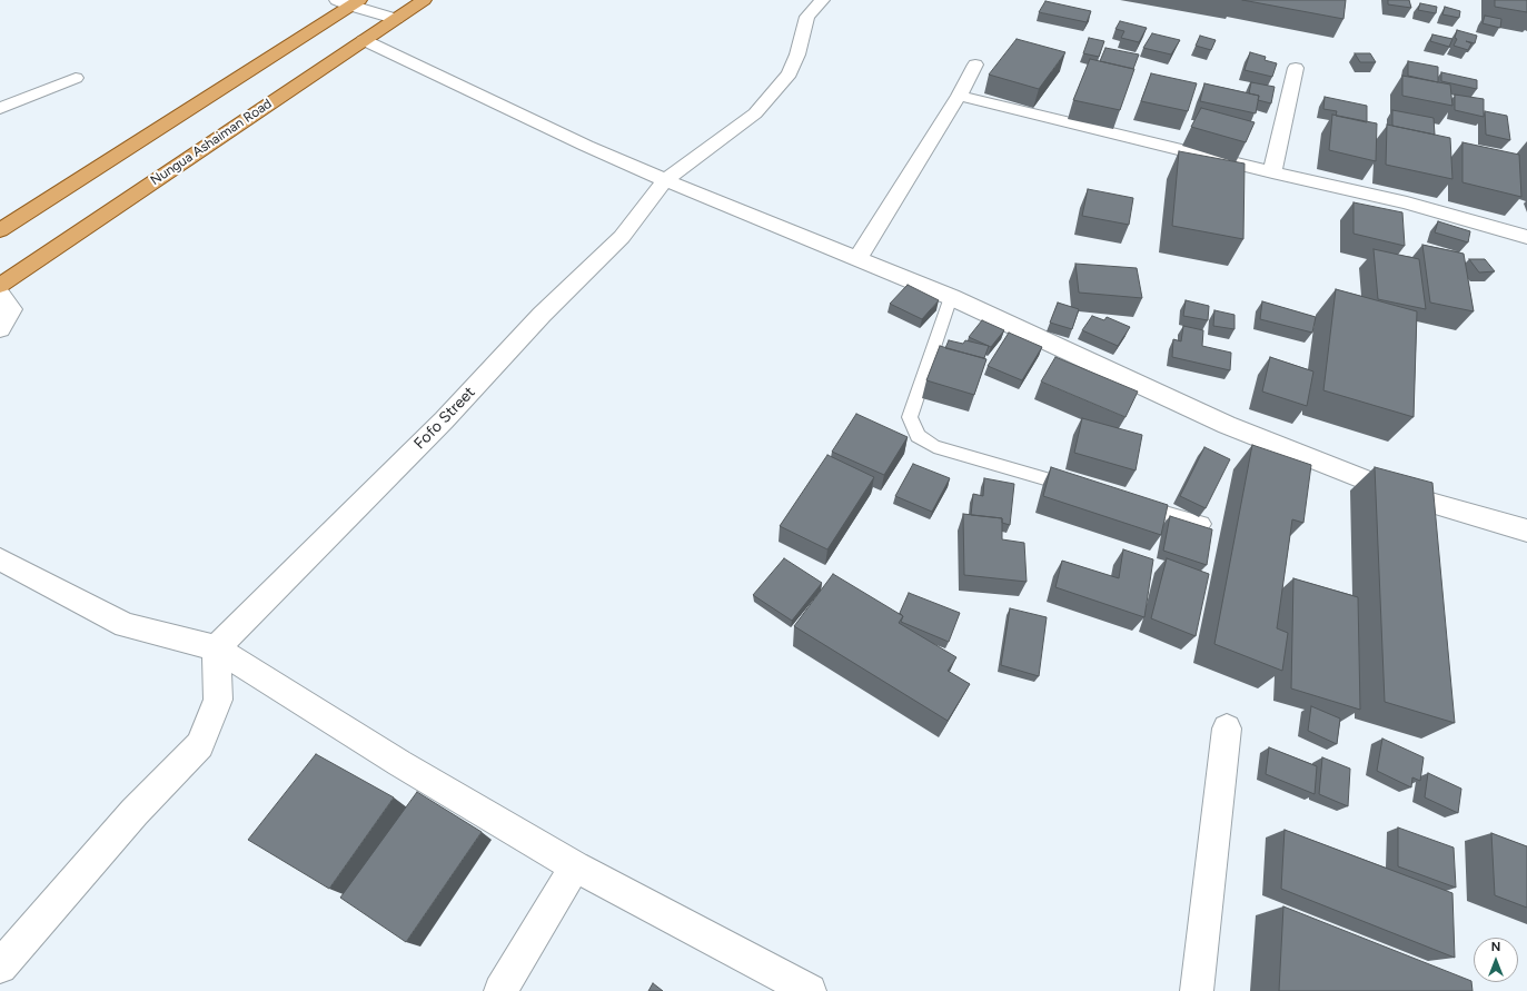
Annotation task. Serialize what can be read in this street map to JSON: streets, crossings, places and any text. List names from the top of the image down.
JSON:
{
  "streets": {
    "main road": ["Nungua Ashaiman Road"],
    "street": ["Fofo Street"]
  },
  "north": "top"
}
